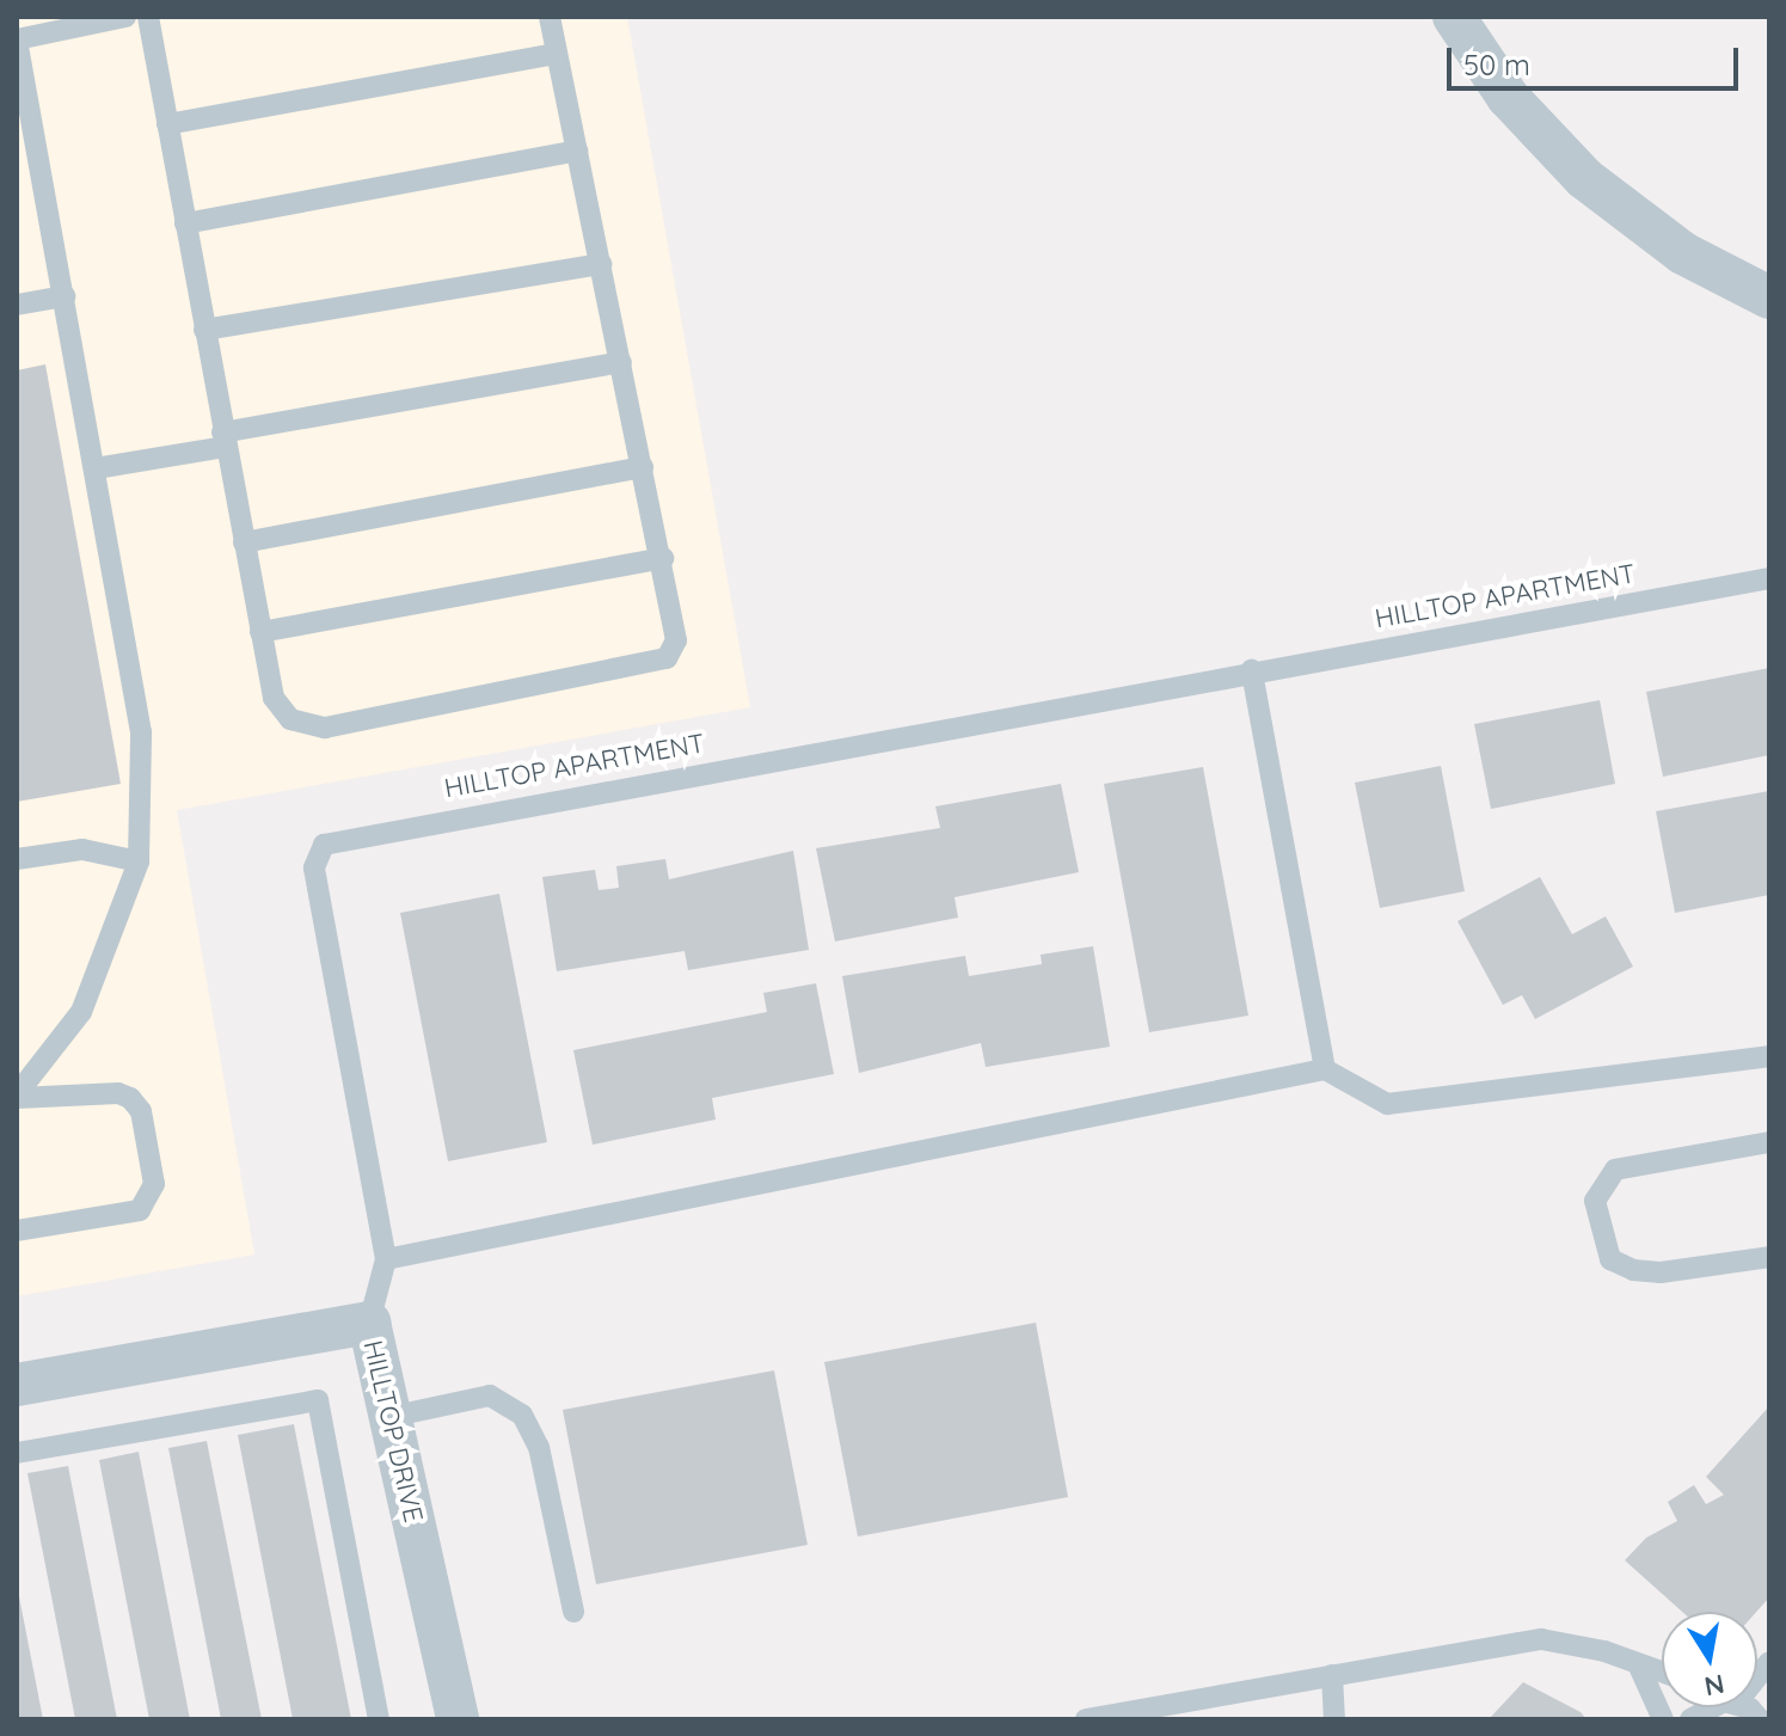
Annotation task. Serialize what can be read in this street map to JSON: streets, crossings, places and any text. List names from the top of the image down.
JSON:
{
  "streets": {
    "street": ["HILLTOP DRIVE"],
    "lane": ["HILLTOP APARTMENT"]
  },
  "crossings": [
    ["HILLTOP APARTMENT", "HILLTOP DRIVE"]
  ],
  "scale_bar": "50 m",
  "north": "bottom"
}
